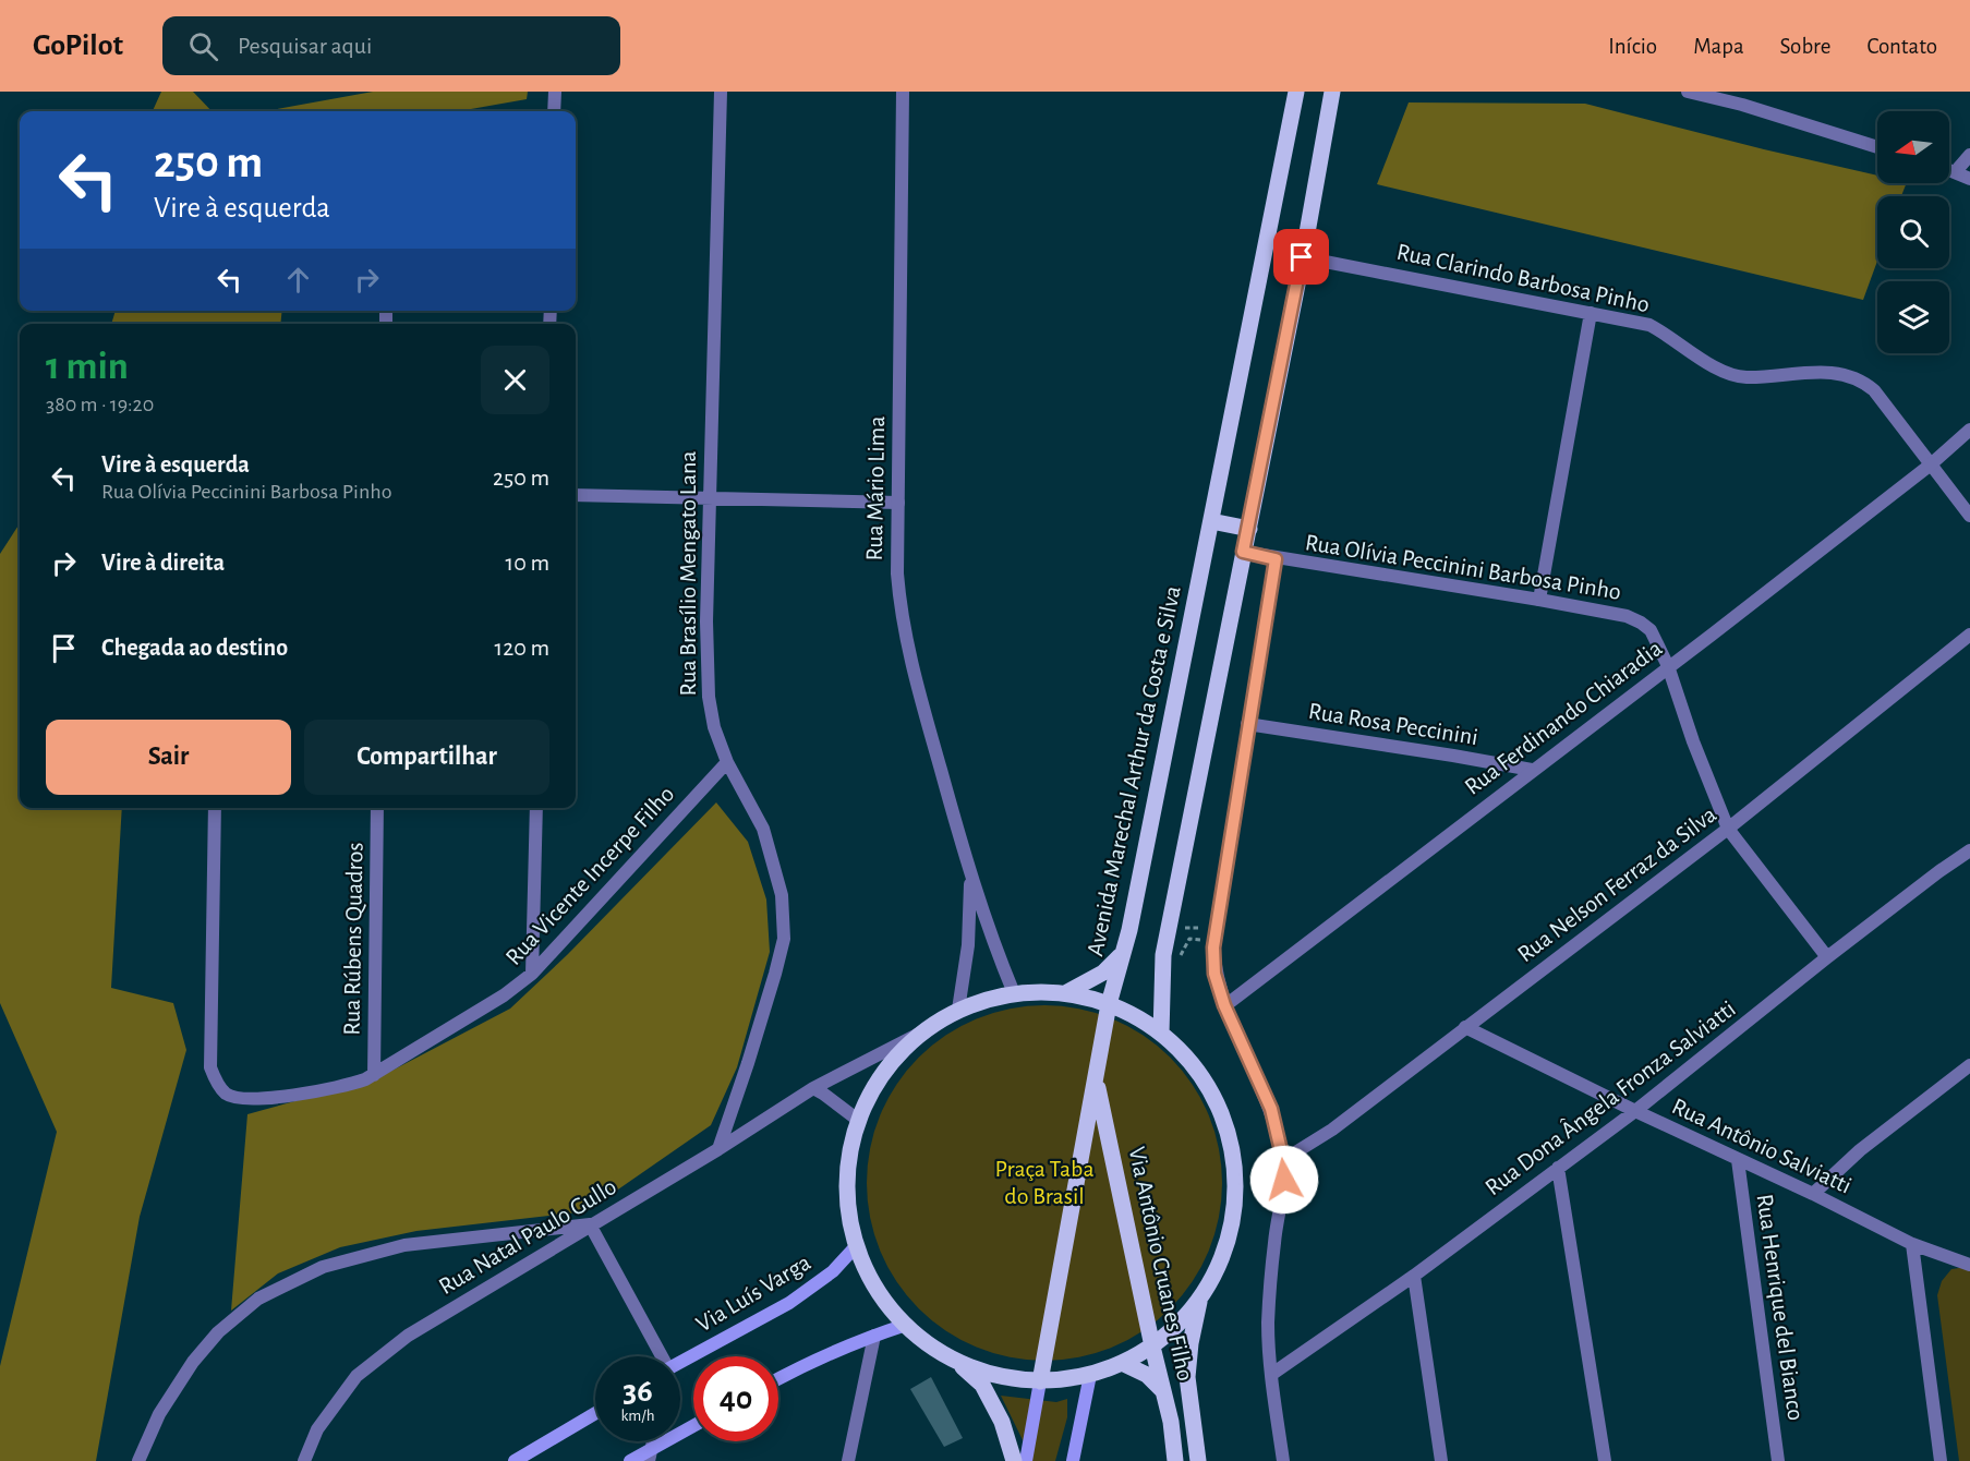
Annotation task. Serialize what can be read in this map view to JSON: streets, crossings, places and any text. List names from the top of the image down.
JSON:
{
  "streets": {
    "main road": ["Avenida Marechal Arthur da Costa e Silva", "Via Antônio Cruanes Filho", "Via Luís Varga"],
    "street": [
      "Rua Clarindo Barbosa Pinho",
      "Rua Mário Lima",
      "Rua Olívia Peccinini Barbosa Pinho",
      "Rua Brasílio Mengato Lana",
      "Rua Ferdinando Chiaradia",
      "Rua Rosa Peccinini",
      "Rua Vicente Incerpe Filho",
      "Rua Nelson Ferraz da Silva",
      "Rua Rúbens Quadros",
      "Rua Dona Ângela Fronza Salviatti",
      "Rua Antônio Salviatti",
      "Rua Natal Paulo Gullo",
      "Rua Henrique del Bianco"
    ]
  },
  "crossings": [
    ["Rua Clarindo Barbosa Pinho", "Rua Ferdinando Chiaradia"],
    ["Rua Olívia Peccinini Barbosa Pinho", "Rua Ferdinando Chiaradia"],
    ["Rua Olívia Peccinini Barbosa Pinho", "Rua Nelson Ferraz da Silva"],
    ["Rua Olívia Peccinini Barbosa Pinho", "Rua Dona Ângela Fronza Salviatti"],
    ["Rua Brasílio Mengato Lana", "Rua Vicente Incerpe Filho"],
    ["Rua Brasílio Mengato Lana", "Rua Natal Paulo Gullo"],
    ["Rua Ferdinando Chiaradia", "Rua Rosa Peccinini"],
    ["Avenida Marechal Arthur da Costa e Silva", "Via Antônio Cruanes Filho"],
    ["Rua Vicente Incerpe Filho", "Rua Rúbens Quadros"],
    ["Rua Nelson Ferraz da Silva", "Rua Antônio Salviatti"],
    ["Rua Dona Ângela Fronza Salviatti", "Rua Antônio Salviatti"],
    ["Rua Antônio Salviatti", "Rua Henrique del Bianco"]
  ],
  "parks": ["Praça Taba do Brasil"],
  "north": "left",
  "page": {
    "header": "GoPilot",
    "search": "Pesquisar aqui",
    "nav": [
      "Início",
      "Mapa",
      "Sobre",
      "Contato"
    ],
    "turn": ["250 m", "Vire à esquerda"],
    "heading": ["1 min", "380 m · 19:20"],
    "list": [
      {
        "name": "Vire à esquerda",
        "note": "Rua Olívia Peccinini Barbosa Pinho",
        "value": "250 m"
      },
      {
        "name": "Vire à direita",
        "value": "10 m"
      },
      {
        "name": "Chegada ao destino",
        "value": "120 m"
      }
    ],
    "buttons": ["Sair", "Compartilhar"],
    "speed": "36 km/h",
    "limit": "40"
  }
}
